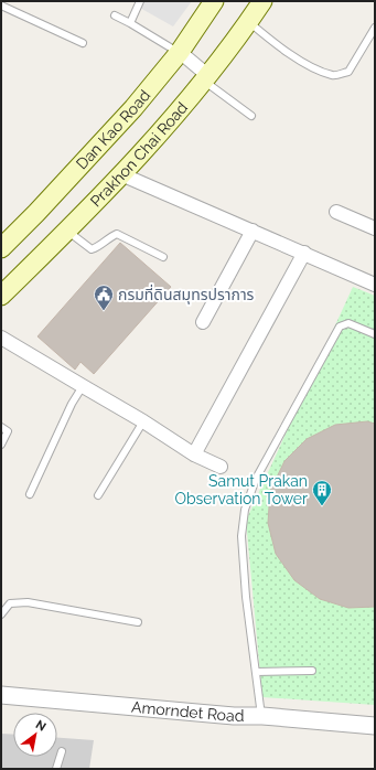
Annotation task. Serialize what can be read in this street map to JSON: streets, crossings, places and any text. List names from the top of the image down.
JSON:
{
  "streets": {
    "main road": ["Dan Kao Road", "Prakhon Chai Road"],
    "street": ["Amorndet Road"]
  },
  "places": {
    "public building": ["กรมที่ดินสมุทรปราการ"],
    "building": ["Samut Prakan Observation Tower"]
  },
  "north": "top right"
}
